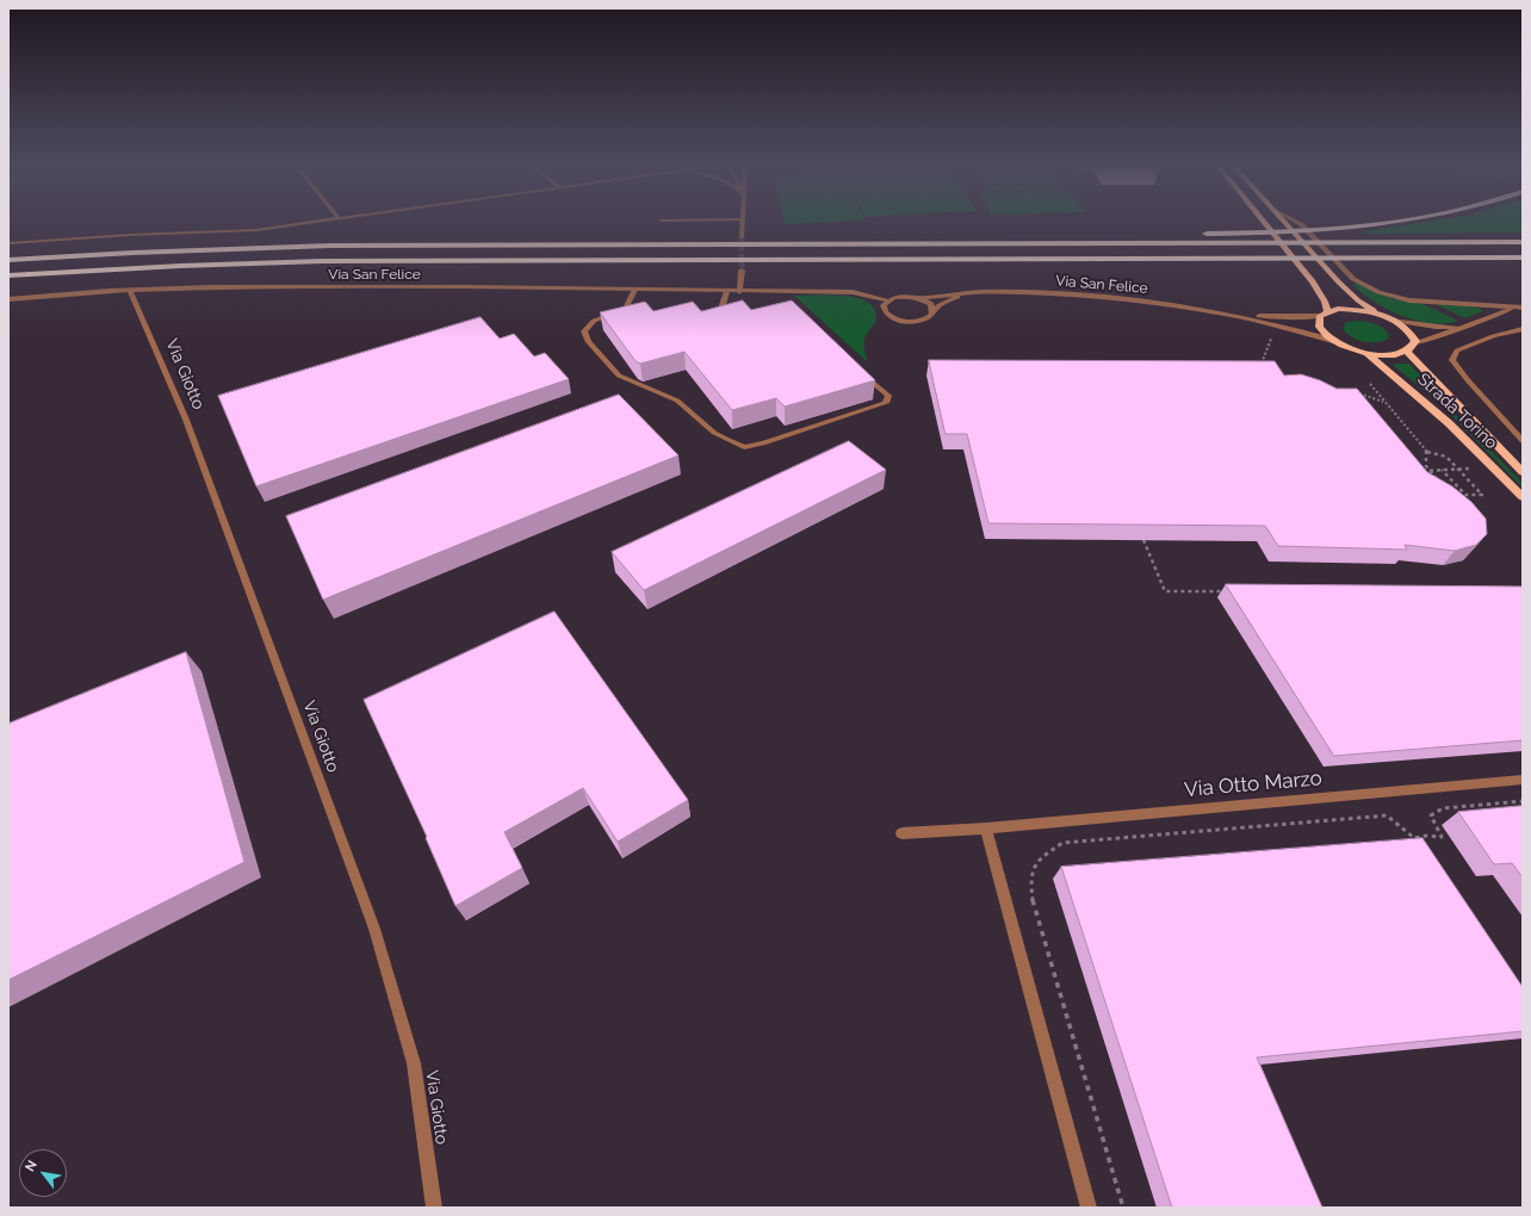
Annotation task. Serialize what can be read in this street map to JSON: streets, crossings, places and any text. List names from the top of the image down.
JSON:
{
  "streets": {
    "main road": ["Strada Torino"],
    "street": ["Via San Felice", "Via Giotto", "Via Otto Marzo"]
  },
  "crossings": [
    ["Via San Felice", "Via Giotto"]
  ],
  "north": "top left"
}
